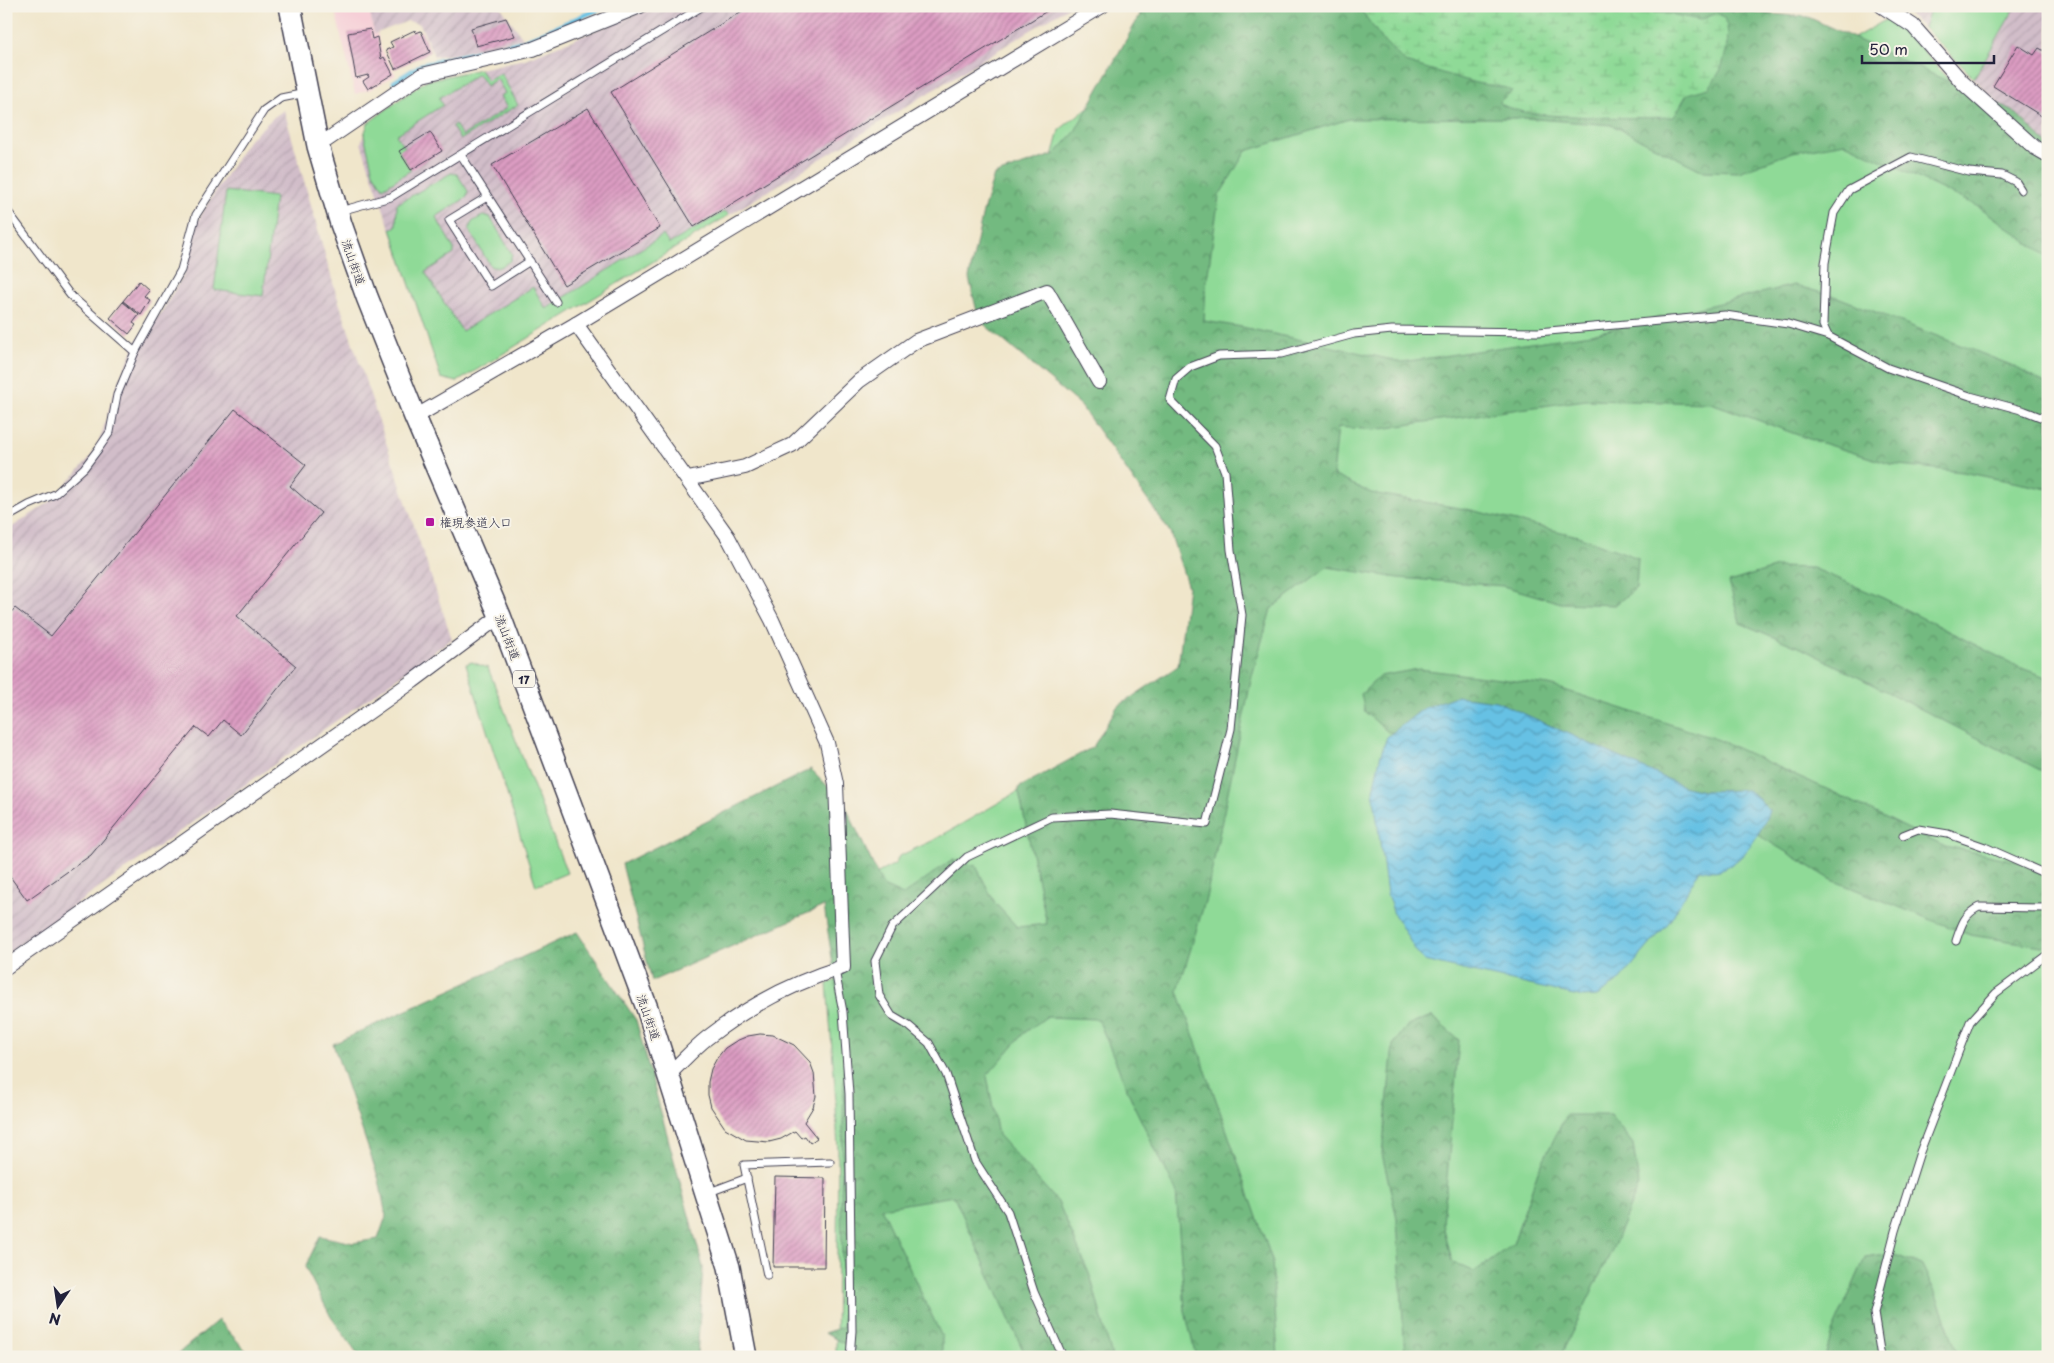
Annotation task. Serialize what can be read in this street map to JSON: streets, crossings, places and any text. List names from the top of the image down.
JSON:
{
  "streets": {
    "main road": ["流山街道", "17"]
  },
  "places": {
    "transit": ["権現参道入口"]
  },
  "scale_bar": "50 m",
  "north": "bottom"
}
